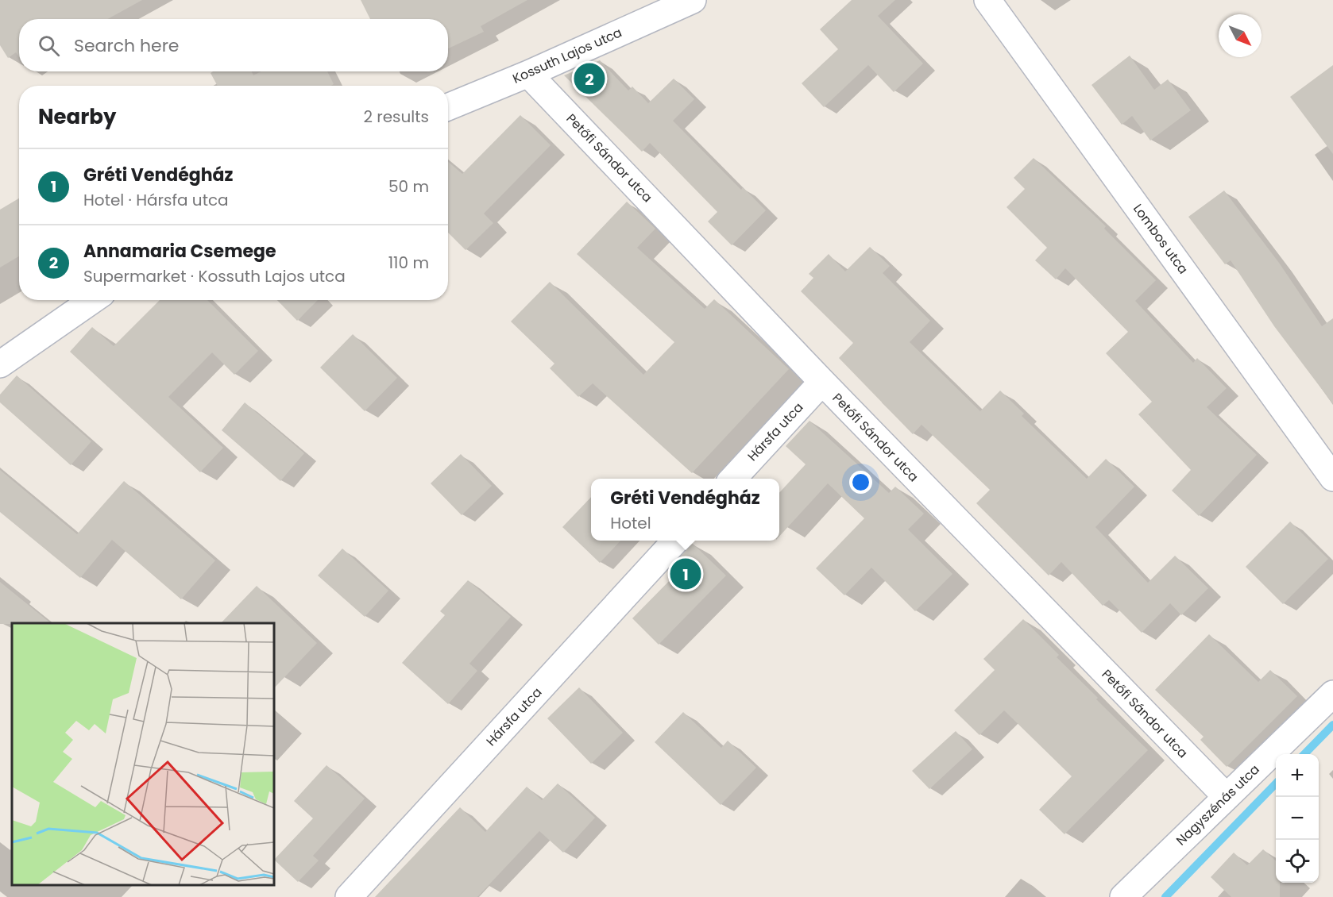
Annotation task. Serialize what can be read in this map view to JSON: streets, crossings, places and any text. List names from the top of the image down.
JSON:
{
  "streets": {
    "street": [
      "Kossuth Lajos utca",
      "Petőfi Sándor utca",
      "Lombos utca",
      "Hársfa utca",
      "Nagyszénás utca"
    ]
  },
  "crossings": [
    ["Kossuth Lajos utca", "Petőfi Sándor utca"],
    ["Petőfi Sándor utca", "Hársfa utca"],
    ["Petőfi Sándor utca", "Nagyszénás utca"]
  ],
  "north": "bottom right",
  "page": {
    "search": "Search here",
    "pins": ["2", "1"],
    "heading": ["Nearby", "2 results"],
    "list": [
      {
        "mark": "1",
        "name": "Gréti Vendégház",
        "note": "Hotel · Hársfa utca",
        "value": "50 m"
      },
      {
        "mark": "2",
        "name": "Annamaria Csemege",
        "note": "Supermarket · Kossuth Lajos utca",
        "value": "110 m"
      }
    ],
    "popup": ["Gréti Vendégház", "Hotel"],
    "map_buttons": ["+", "−"]
  }
}
